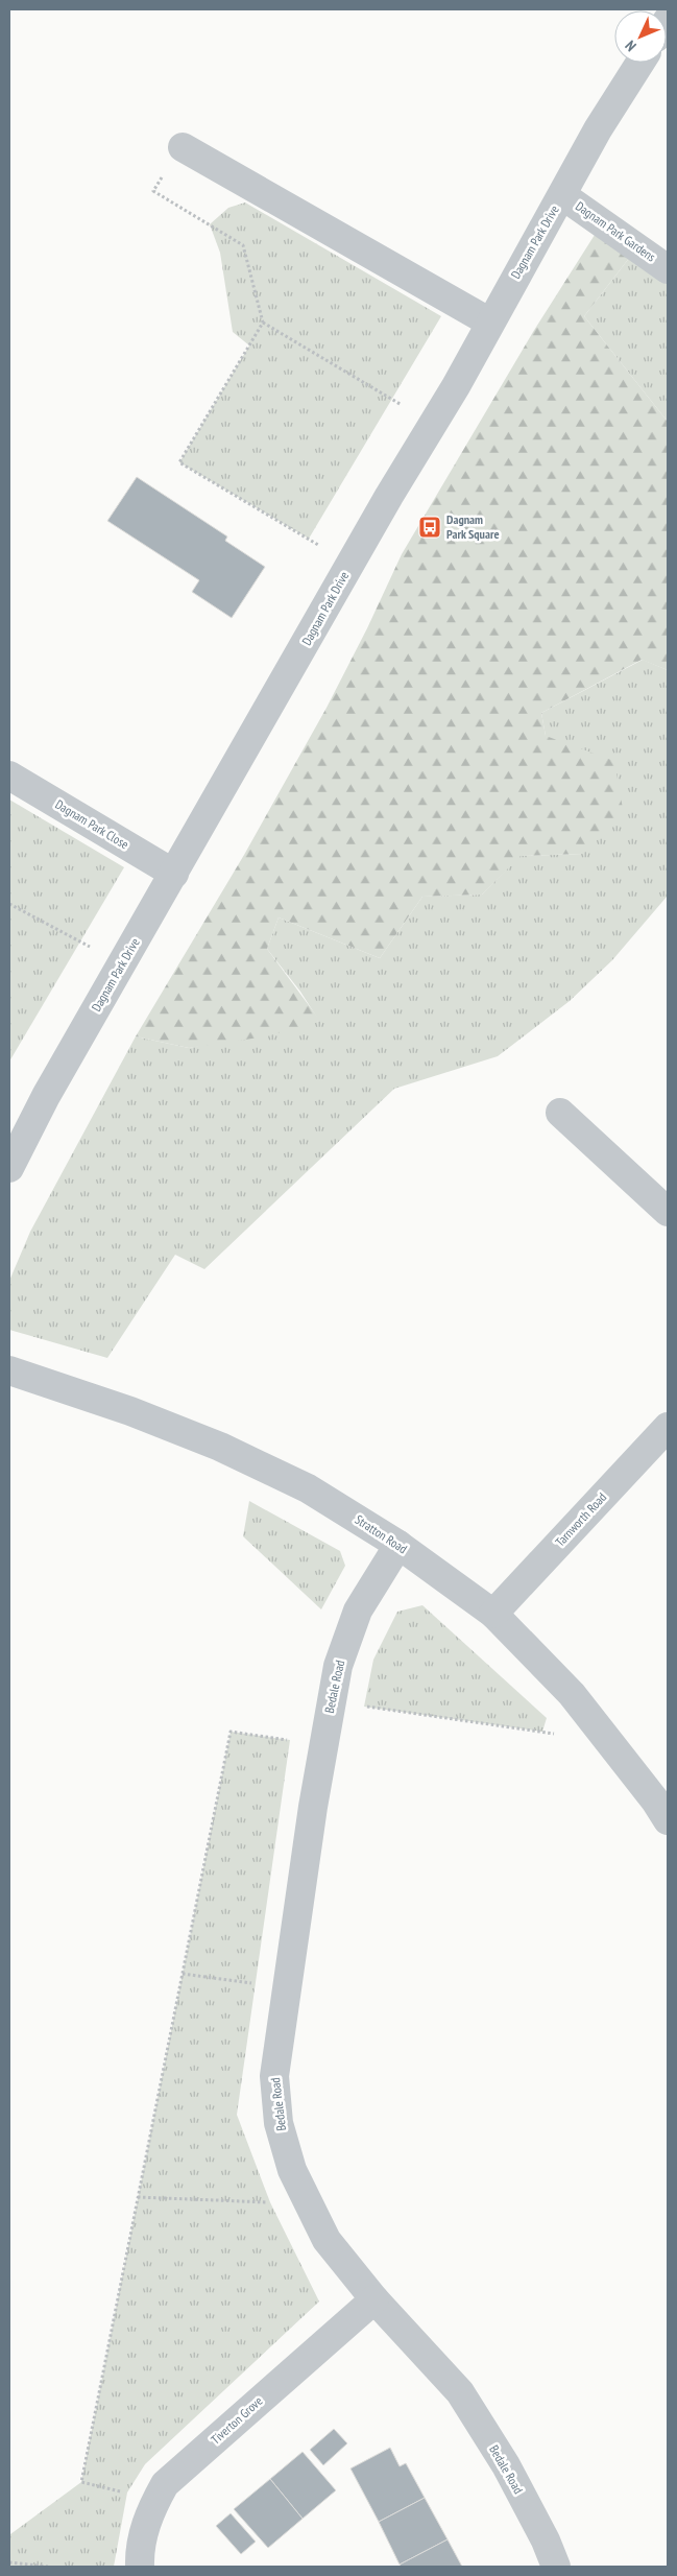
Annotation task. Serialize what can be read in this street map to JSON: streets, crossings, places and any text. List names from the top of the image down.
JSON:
{
  "streets": {
    "street": [
      "Dagnam Park Gardens",
      "Dagnam Park Drive",
      "Dagnam Park Close",
      "Tarnworth Road",
      "Stratton Road",
      "Bedale Road",
      "Tiverton Grove"
    ]
  },
  "crossings": [
    ["Dagnam Park Gardens", "Dagnam Park Drive"],
    ["Dagnam Park Drive", "Dagnam Park Close"],
    ["Tarnworth Road", "Stratton Road"],
    ["Stratton Road", "Bedale Road"],
    ["Bedale Road", "Tiverton Grove"]
  ],
  "places": {
    "bus stop": ["Dagnam Park Square"]
  },
  "north": "bottom left"
}
